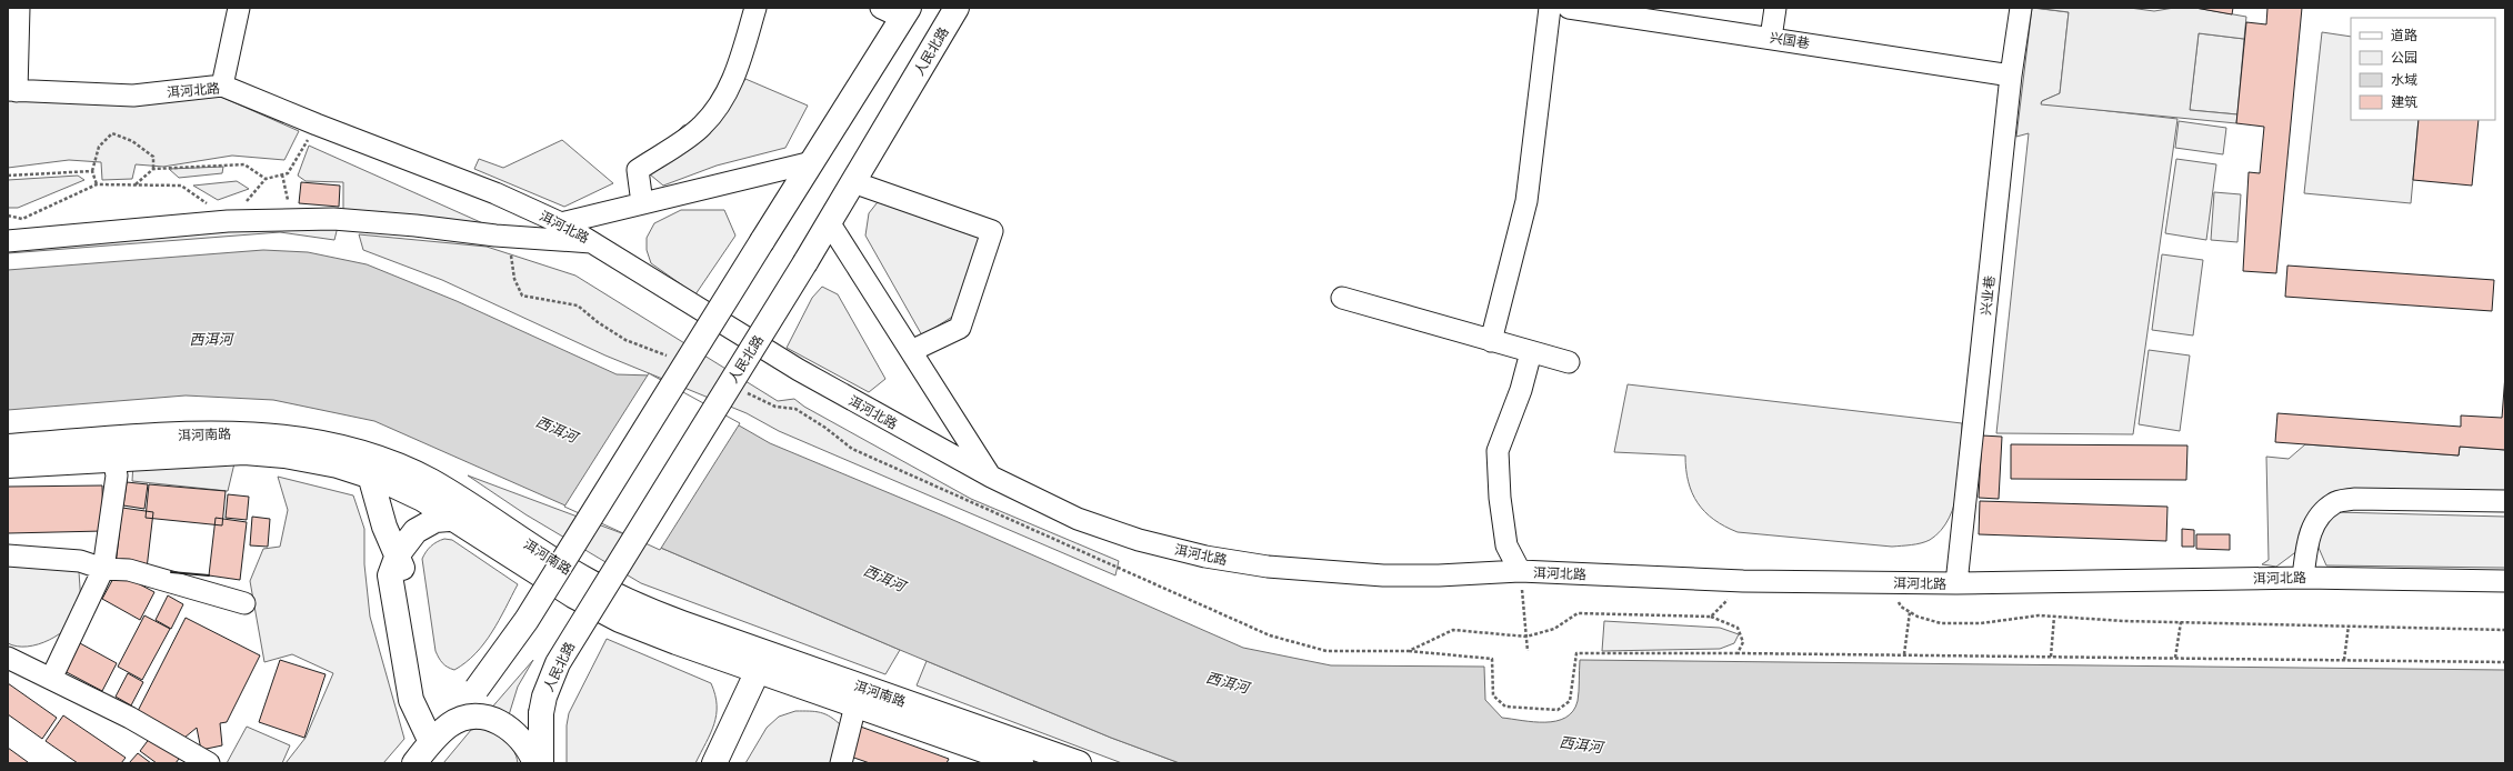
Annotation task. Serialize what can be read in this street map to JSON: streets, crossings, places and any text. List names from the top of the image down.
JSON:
{
  "streets": {
    "main road": ["人民北路", "洱河南路"],
    "street": ["兴国巷", "洱河北路", "兴业巷"]
  },
  "crossings": [
    ["兴国巷", "兴业巷"],
    ["洱河北路", "兴业巷"]
  ],
  "water": ["西洱河"],
  "legend": [
    "道路",
    "公园",
    "水域",
    "建筑"
  ]
}
